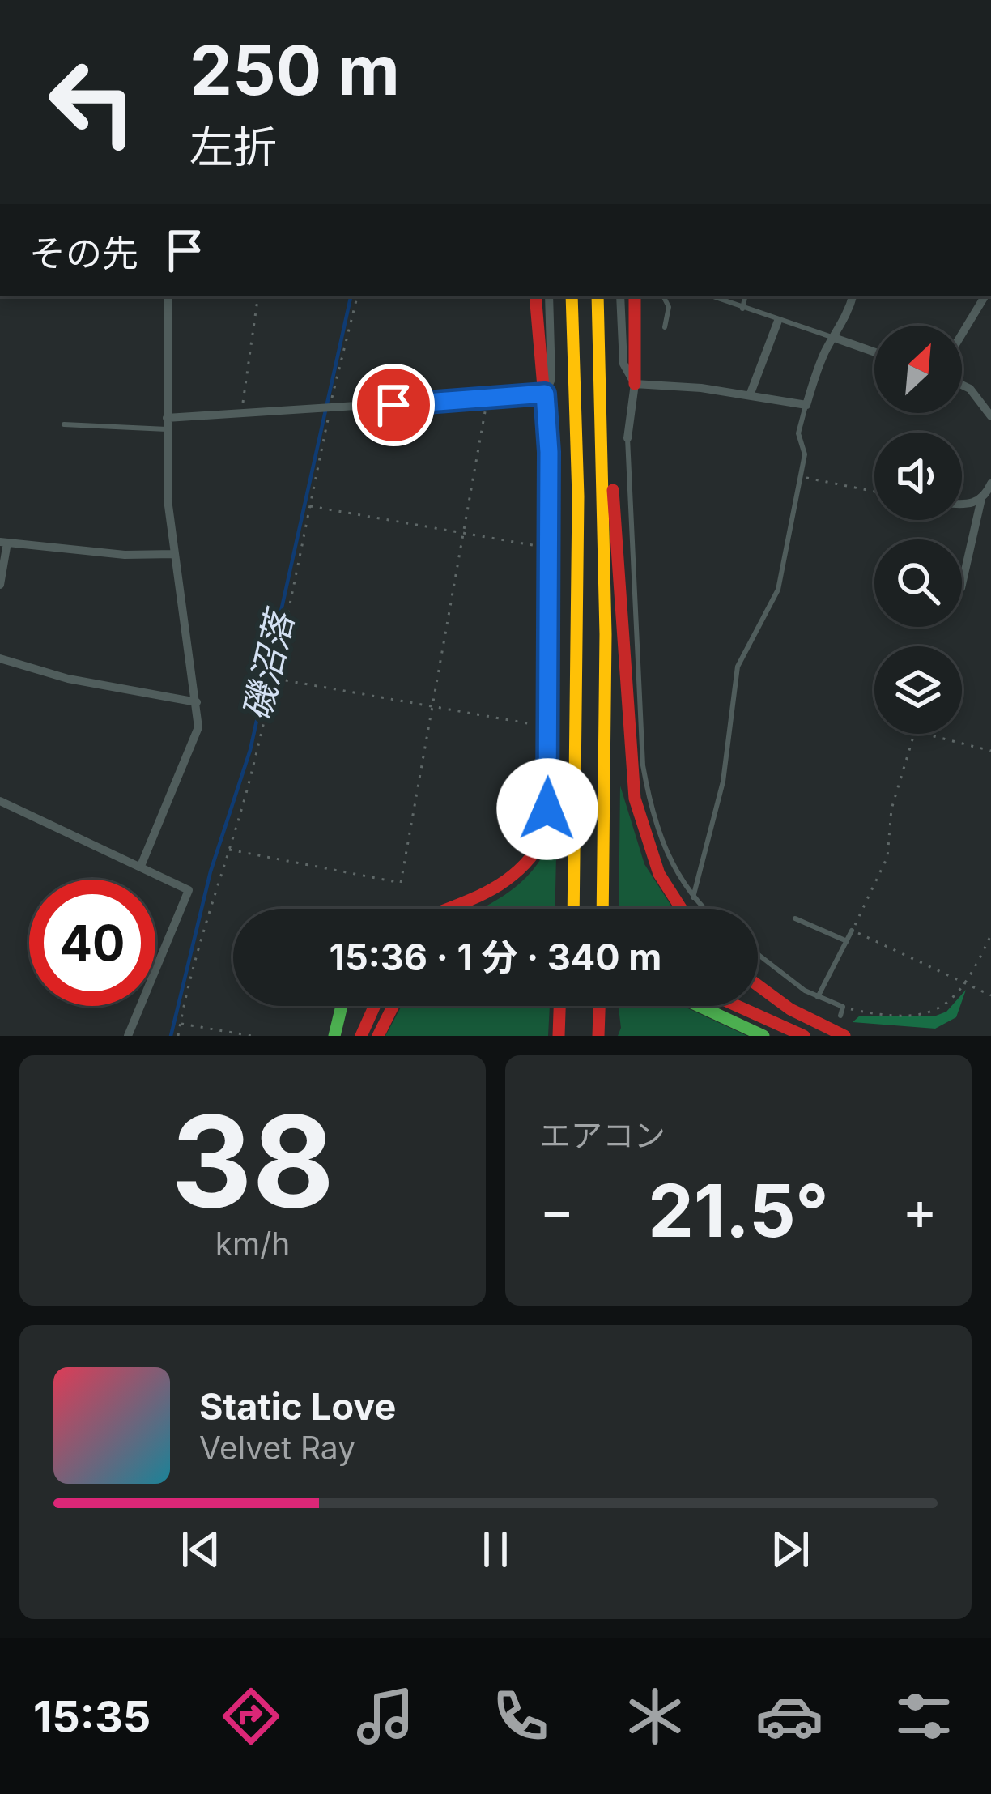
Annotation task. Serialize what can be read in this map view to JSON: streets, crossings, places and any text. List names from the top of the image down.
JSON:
{
  "water": ["磯沼落"],
  "north": "top right",
  "page": {
    "turn": ["250 m", "左折"],
    "then": "その先",
    "limit": "40",
    "trip": "15:36 · 1 分 · 340 m",
    "tile": [
      ["38", "km/h"],
      "エアコン"
    ],
    "heat": ["−", "21.5°", "+"],
    "song": ["Static Love", "Velvet Ray"],
    "tabs": "15:35"
  }
}
